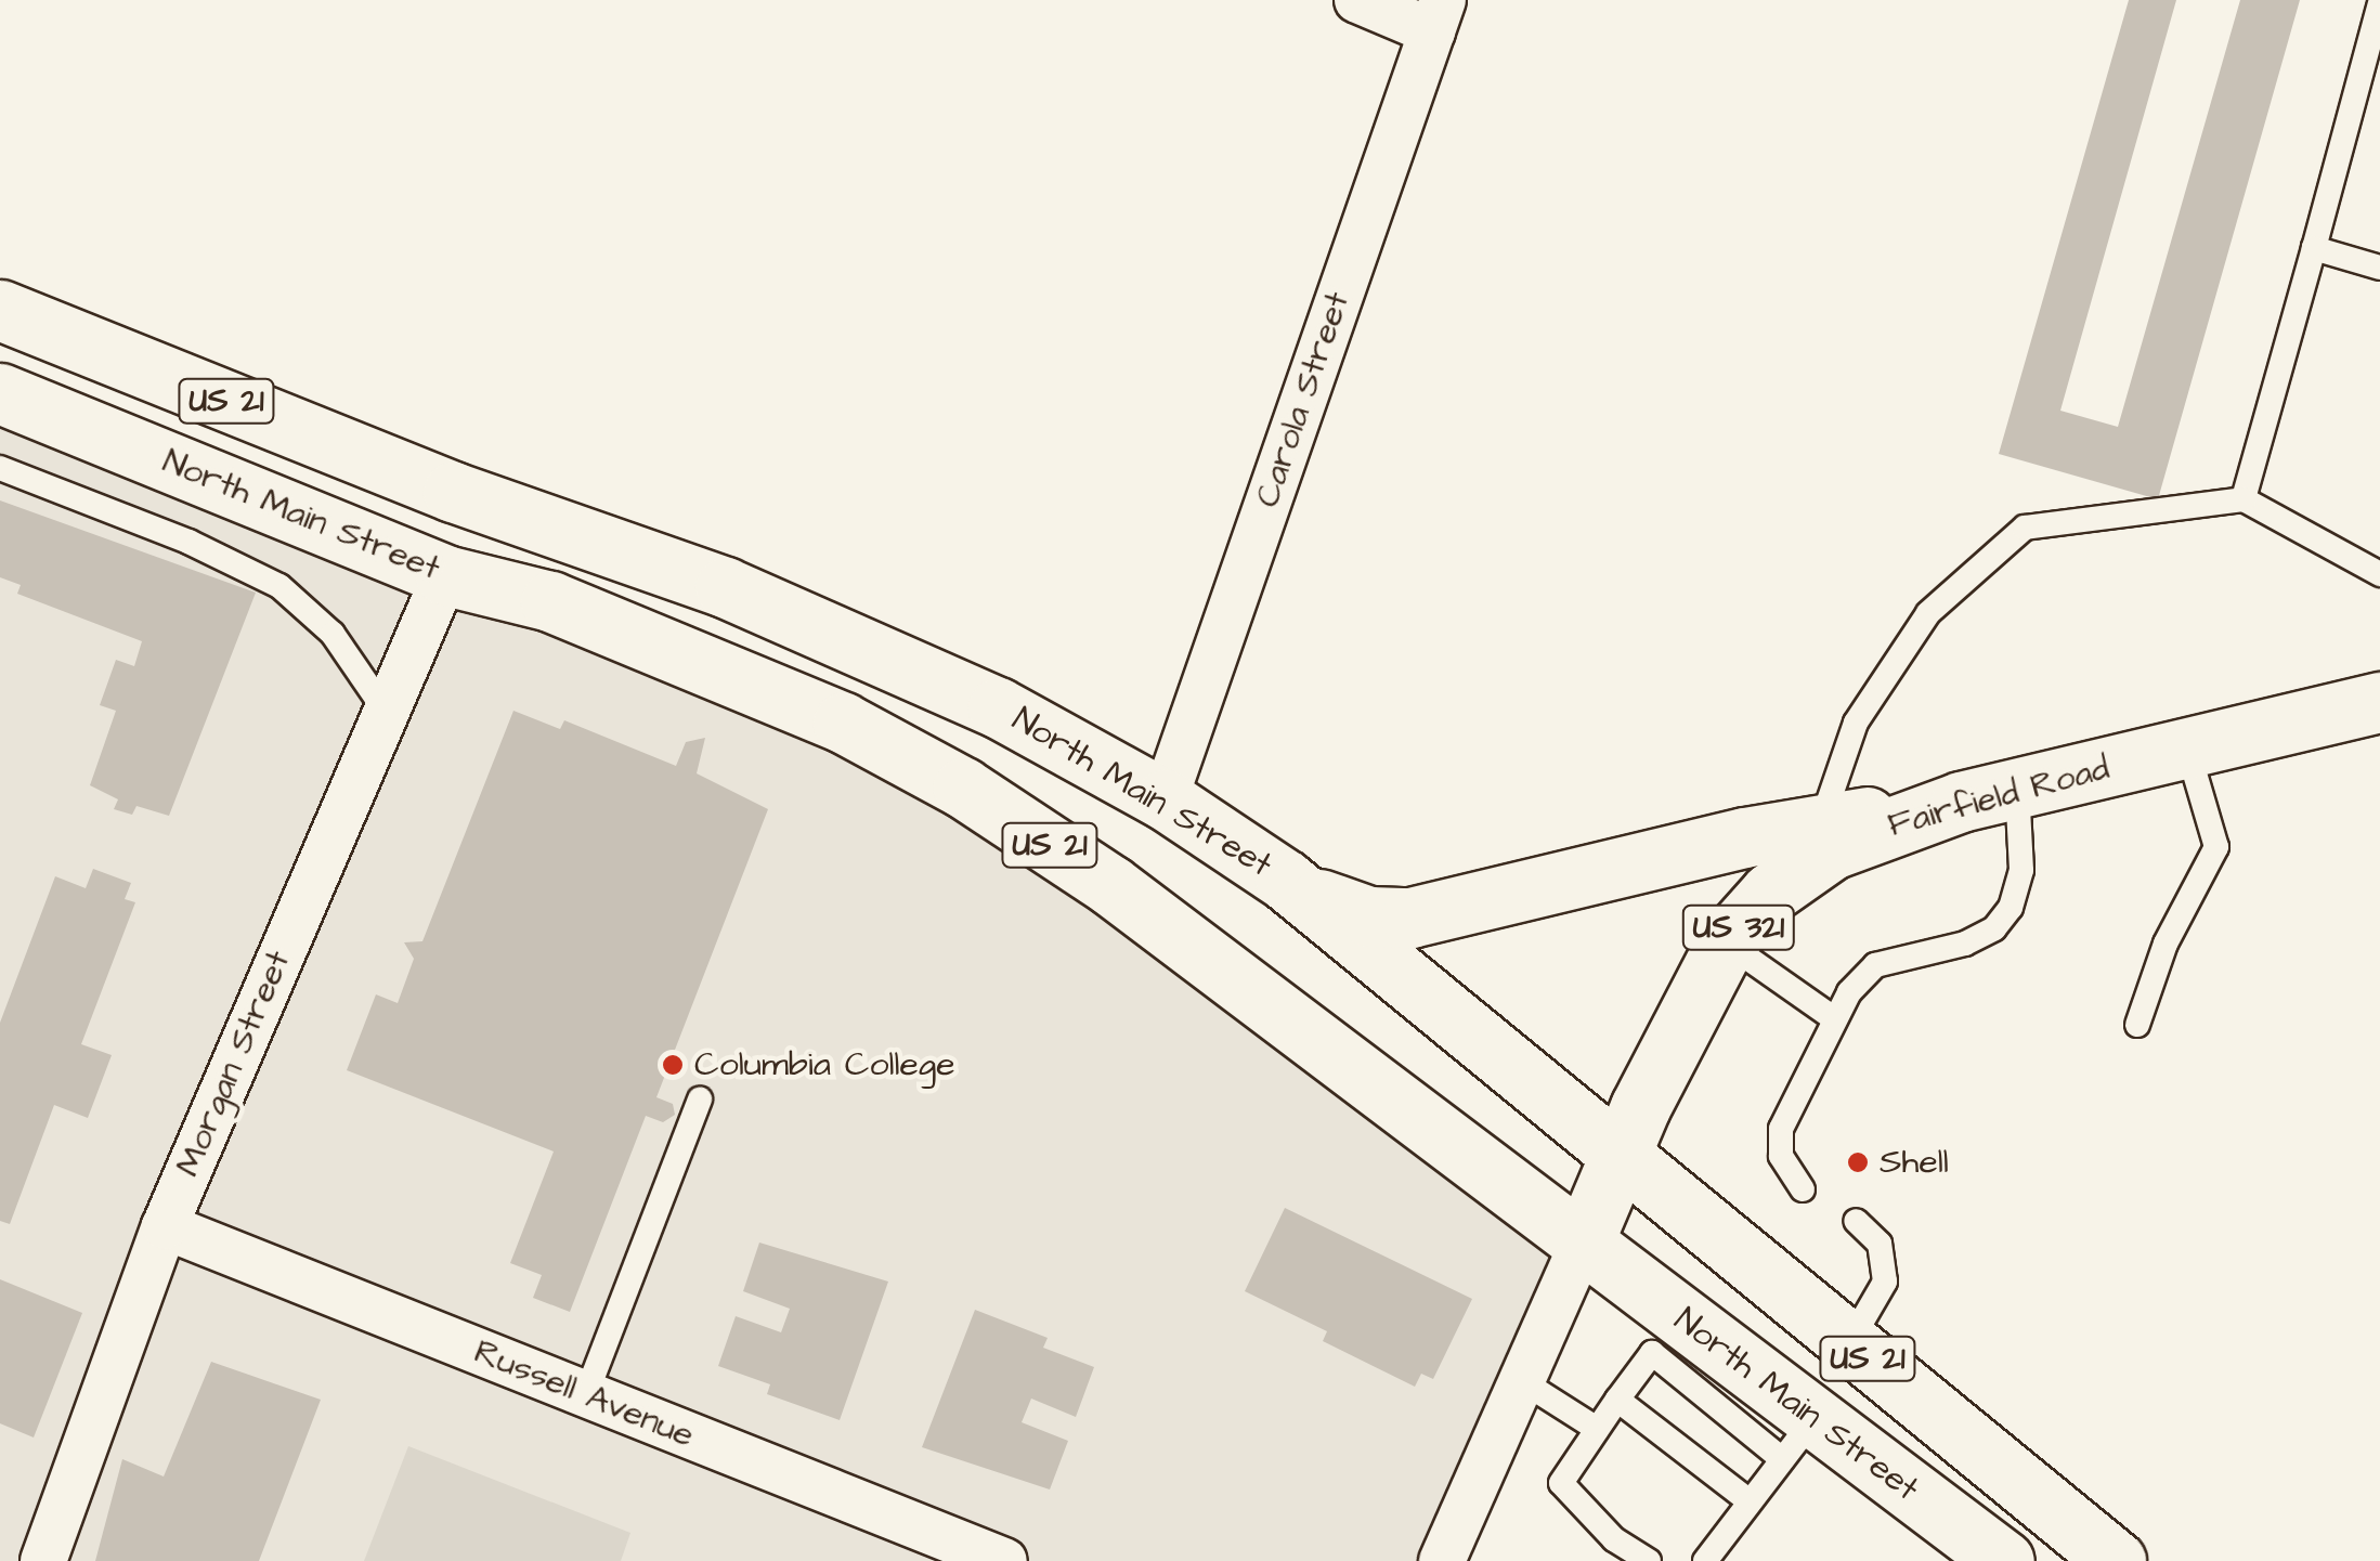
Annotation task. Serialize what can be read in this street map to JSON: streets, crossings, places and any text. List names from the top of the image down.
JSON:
{
  "streets": {
    "main road": [
      "US 21",
      "North Main Street",
      "Fairfield Road",
      "US 321"
    ],
    "street": ["Carola Street", "Morgan Street", "Russell Avenue"]
  },
  "crossings": [
    ["Carola Street", "North Main Street"],
    ["North Main Street", "Fairfield Road"],
    ["North Main Street", "Morgan Street"],
    ["Morgan Street", "Russell Avenue"]
  ],
  "places": ["Columbia College", "Shell"]
}
